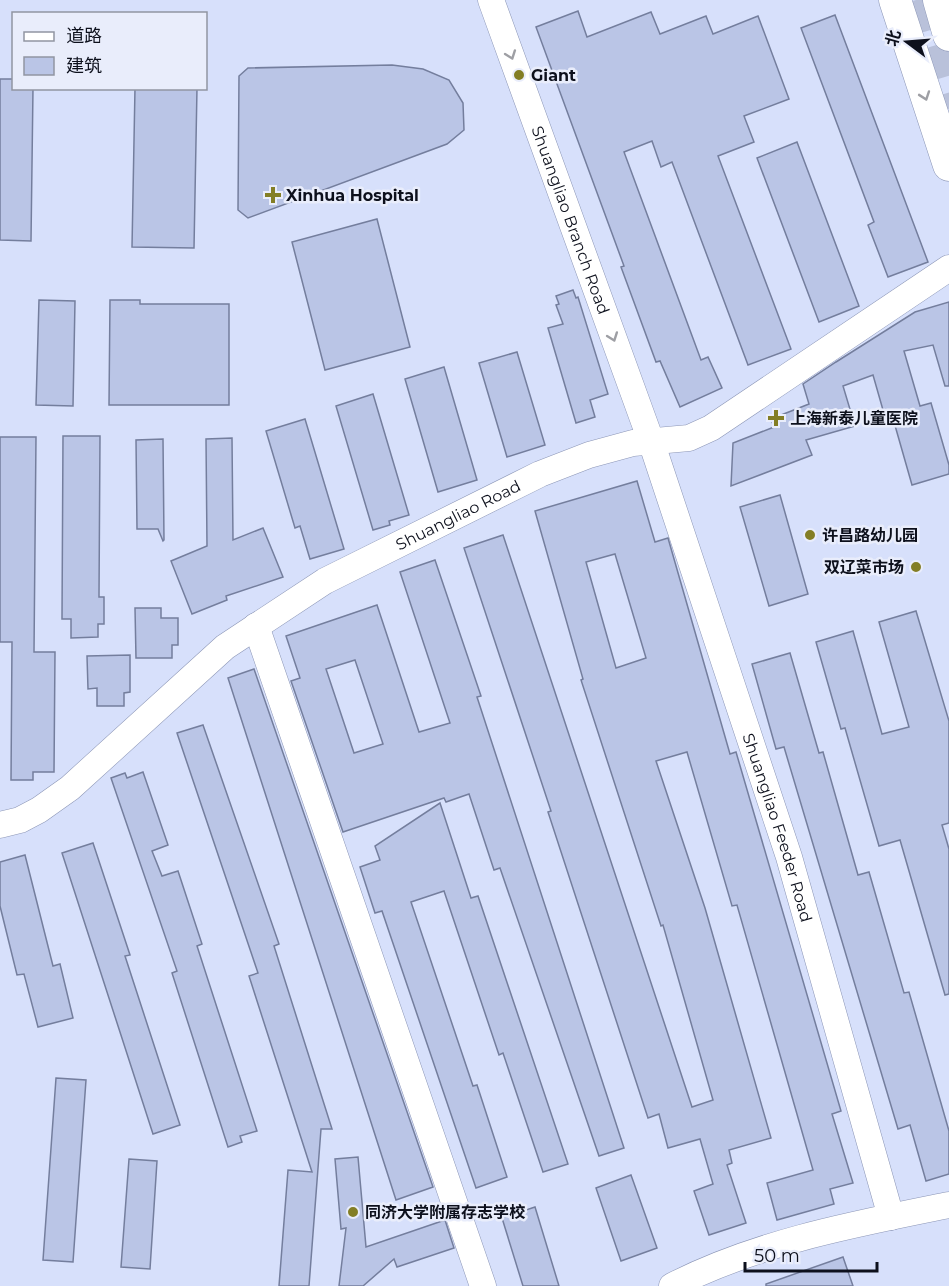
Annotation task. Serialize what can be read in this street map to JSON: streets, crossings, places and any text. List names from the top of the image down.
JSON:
{
  "streets": {
    "street": ["Shuangliao Branch Road", "Shuangliao Road", "Shuangliao Feeder Road"]
  },
  "crossings": [
    ["Shuangliao Branch Road", "Shuangliao Road"],
    ["Shuangliao Branch Road", "Shuangliao Feeder Road"],
    ["Shuangliao Road", "Shuangliao Feeder Road"]
  ],
  "one_way": ["Shuangliao Branch Road"],
  "places": {
    "other": [
      "Giant",
      "许昌路幼儿园",
      "双辽菜市场",
      "同济大学附属存志学校"
    ],
    "health": ["Xinhua Hospital", "上海新泰儿童医院"]
  },
  "legend": ["道路", "建筑"],
  "scale_bar": "50 m",
  "north": "left"
}
